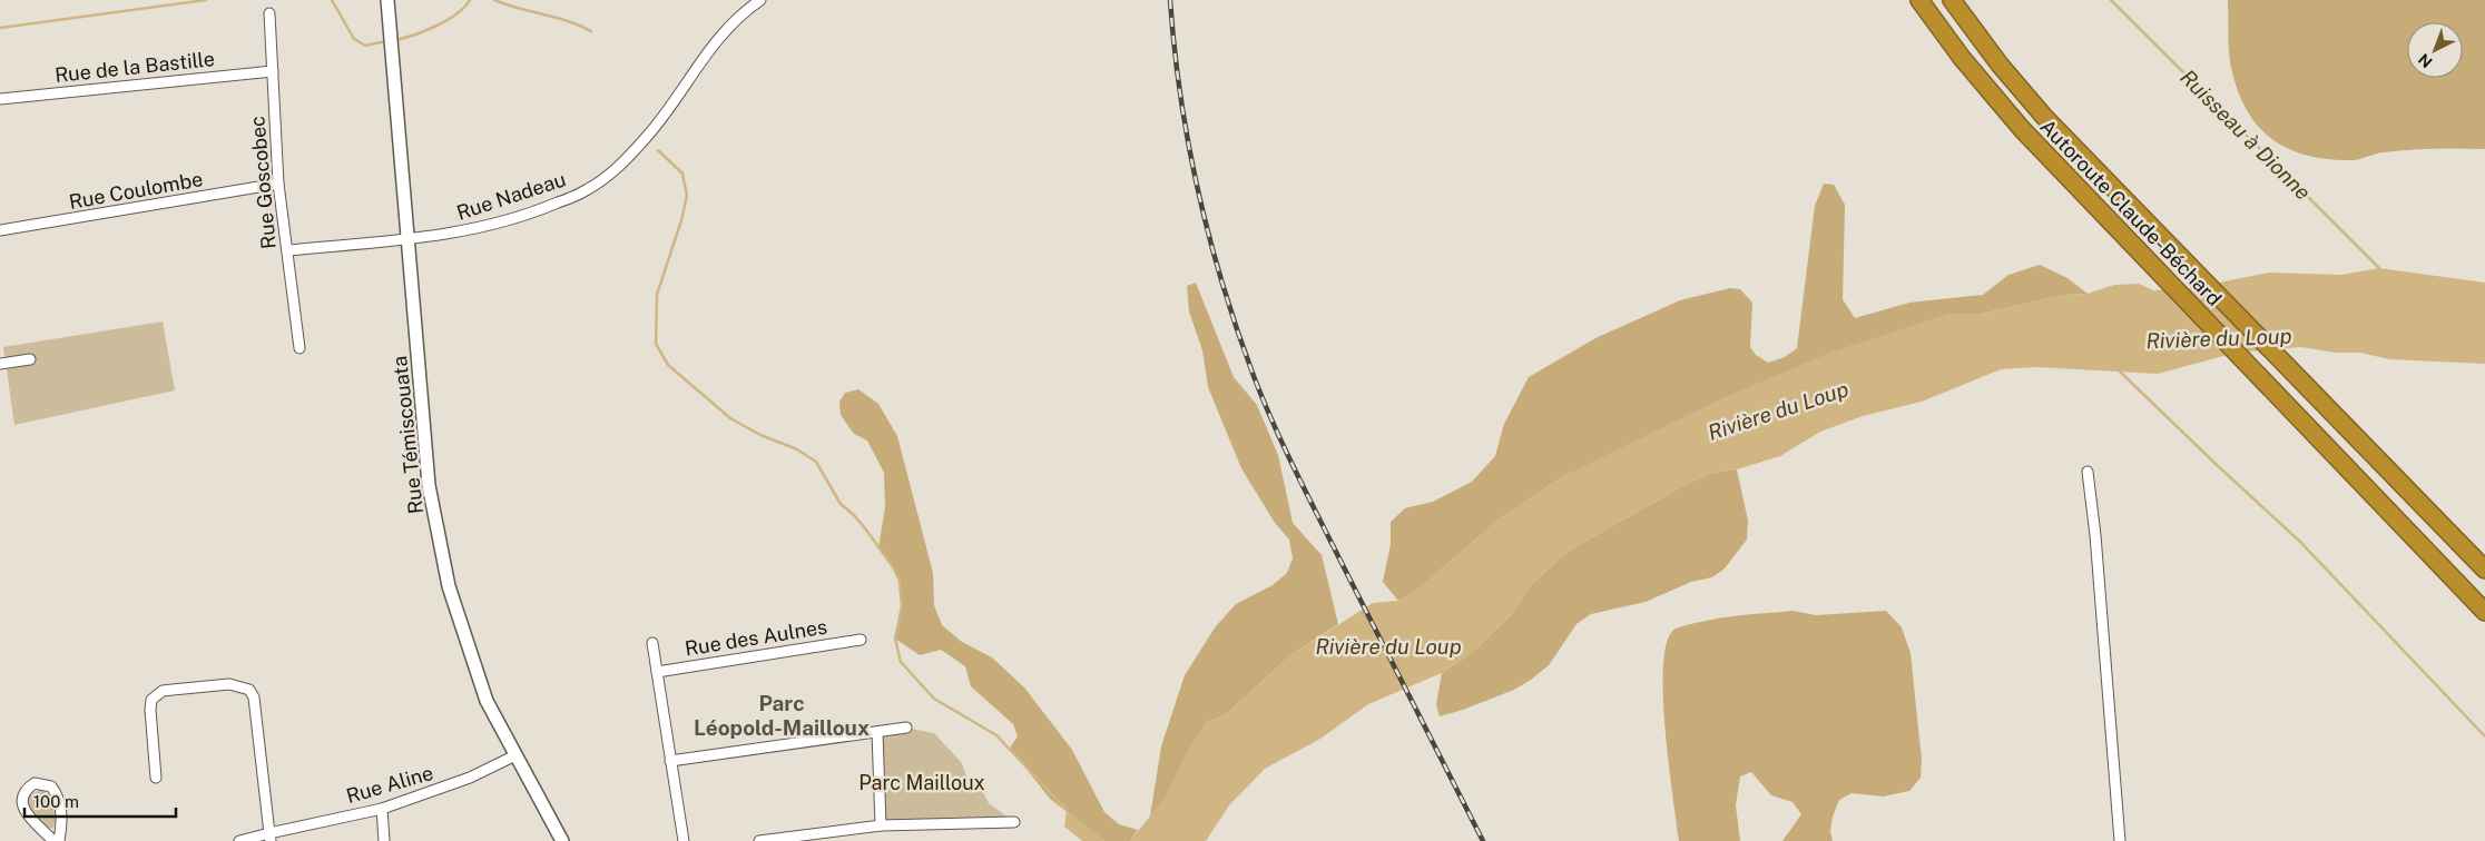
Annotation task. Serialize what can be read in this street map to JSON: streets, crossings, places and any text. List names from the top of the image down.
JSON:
{
  "streets": {
    "highway": ["Autoroute Claude-Béchard"],
    "main road": ["Rue Témiscouata"],
    "street": [
      "Rue de la Bastille",
      "Rue Goscobec",
      "Rue Coulombe",
      "Rue Nadeau",
      "Rue des Aulnes",
      "Rue Aline"
    ]
  },
  "crossings": [
    ["Rue de la Bastille", "Rue Goscobec"],
    ["Rue Goscobec", "Rue Coulombe"],
    ["Rue Goscobec", "Rue Nadeau"],
    ["Rue Nadeau", "Rue Témiscouata"],
    ["Rue Témiscouata", "Rue Aline"]
  ],
  "districts": ["Parc Léopold-Mailloux"],
  "water": ["Ruisseau à Dionne", "Rivière du Loup"],
  "parks": ["Parc Mailloux"],
  "scale_bar": "100 m",
  "north": "bottom left"
}
